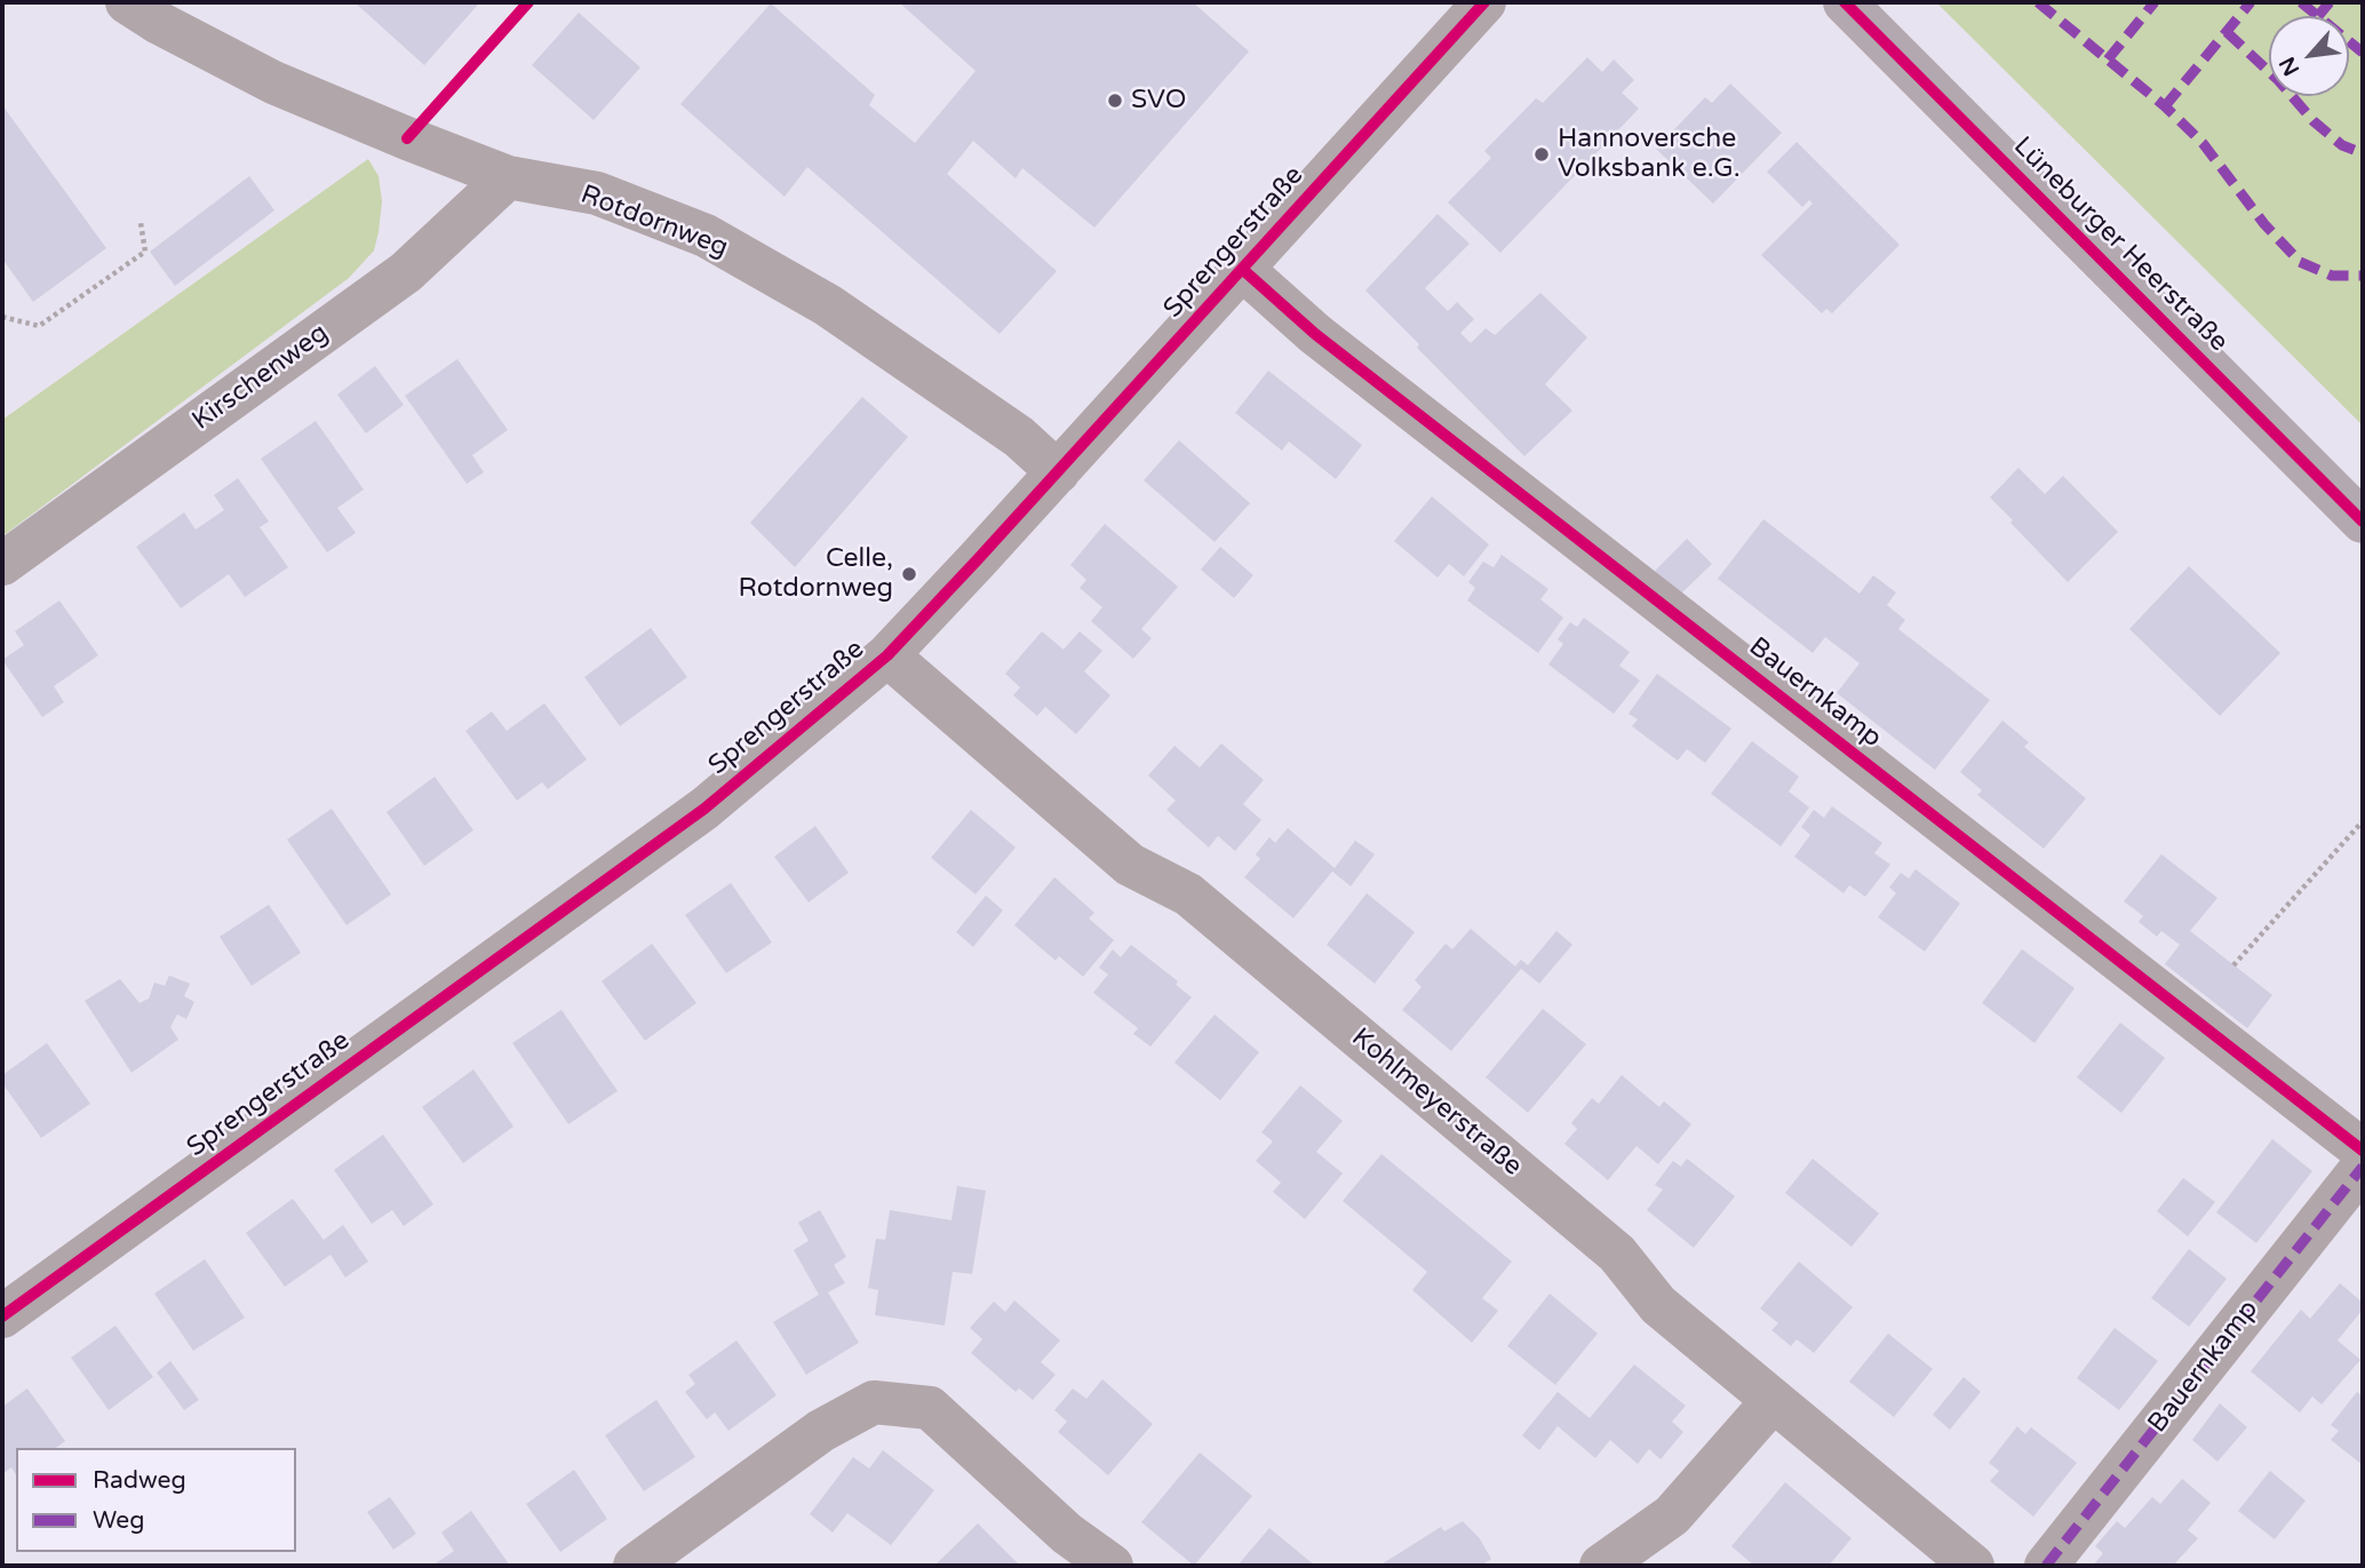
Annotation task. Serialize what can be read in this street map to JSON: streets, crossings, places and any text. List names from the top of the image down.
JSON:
{
  "streets": {
    "main road": ["Lüneburger Heerstraße"],
    "street": [
      "Rotdornweg",
      "Sprengerstraße",
      "Kirschenweg",
      "Bauernkamp",
      "Kohlmeyerstraße"
    ]
  },
  "crossings": [
    ["Rotdornweg", "Sprengerstraße"],
    ["Rotdornweg", "Kirschenweg"],
    ["Sprengerstraße", "Bauernkamp"],
    ["Sprengerstraße", "Kohlmeyerstraße"]
  ],
  "places": ["SVO", "Hannoversche Volksbank e.G.", "Celle, Rotdornweg"],
  "legend": ["Radweg", "Weg"],
  "north": "bottom left"
}
